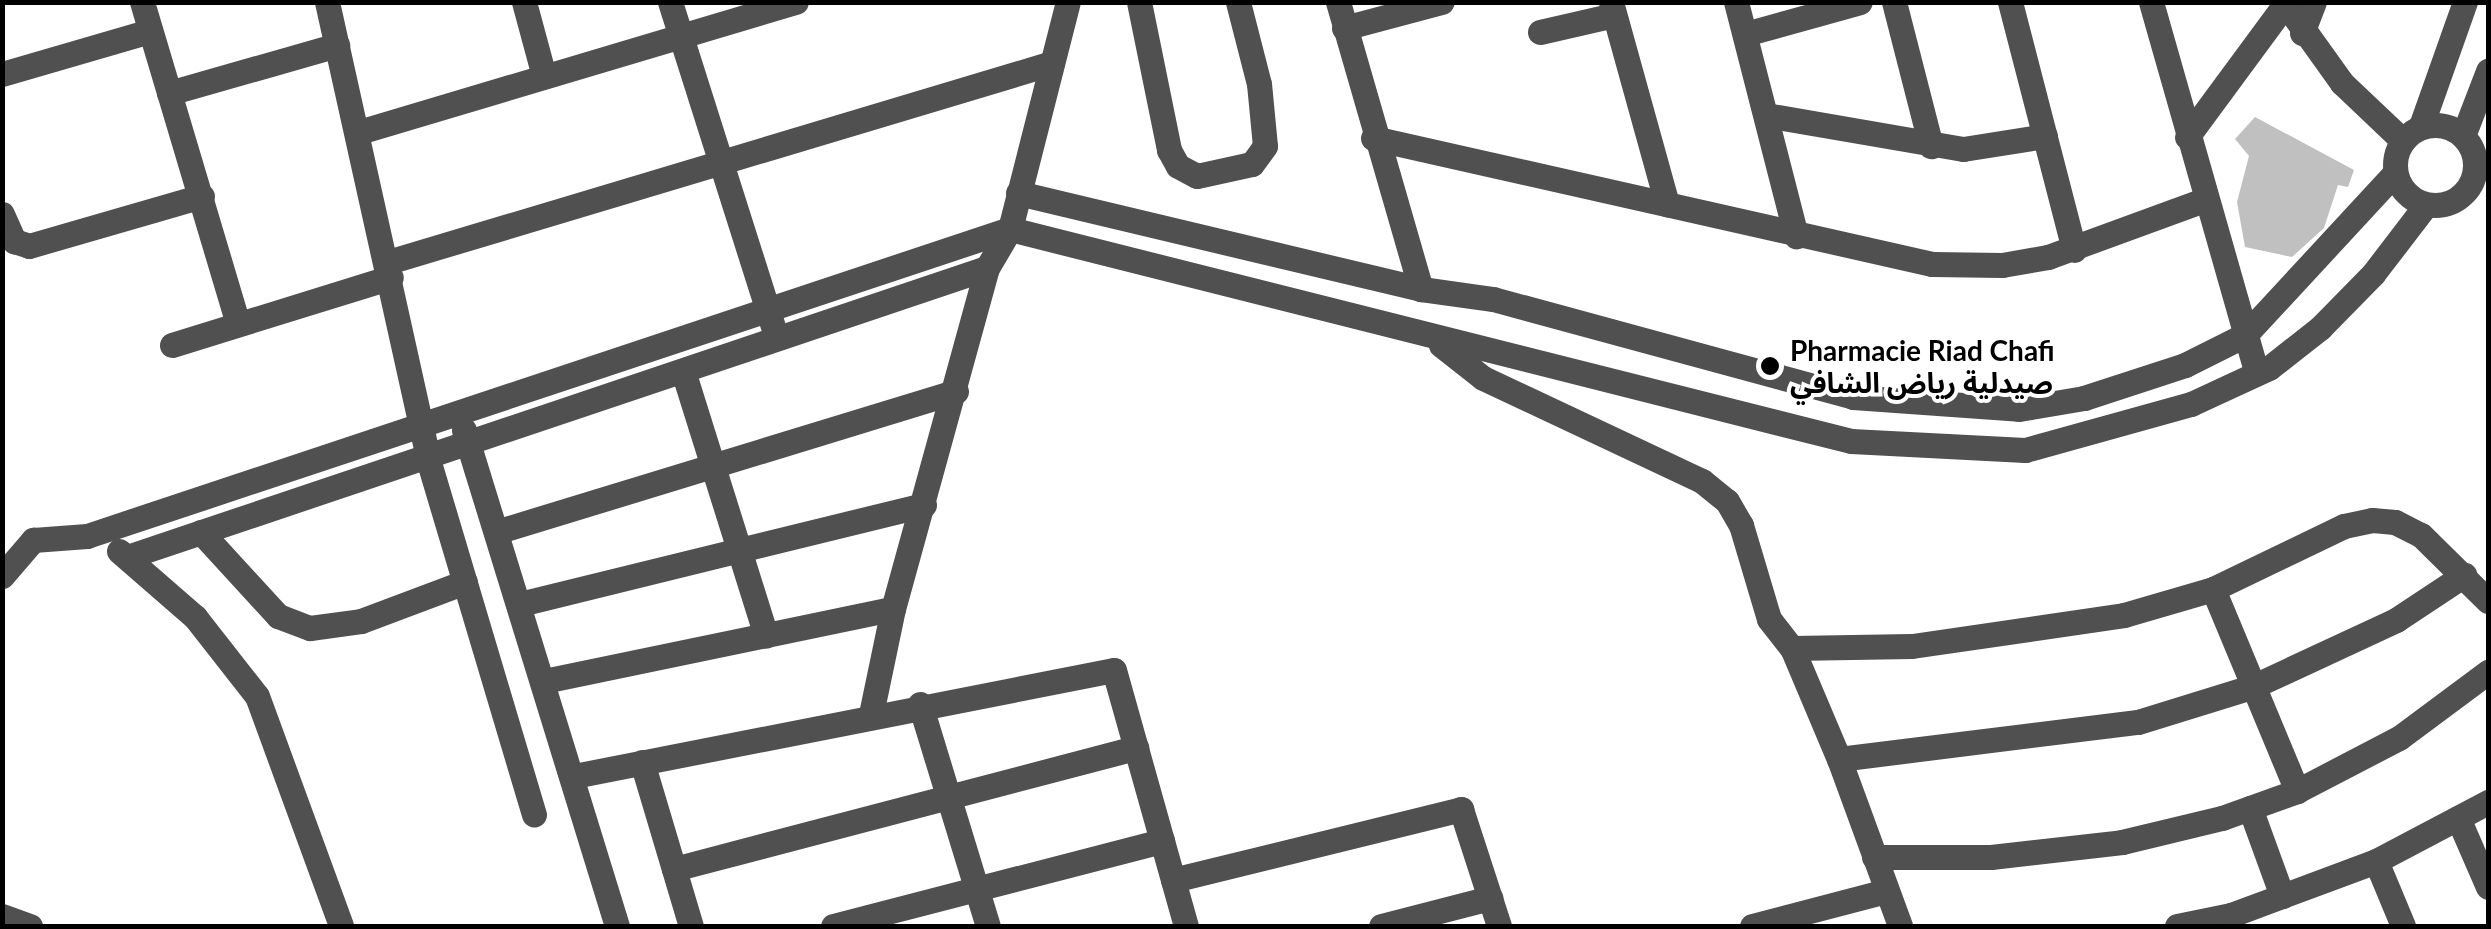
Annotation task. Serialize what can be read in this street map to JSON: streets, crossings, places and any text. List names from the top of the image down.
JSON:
{
  "places": ["Pharmacie Riad Chafi صيدلية رياض الشافي"]
}
